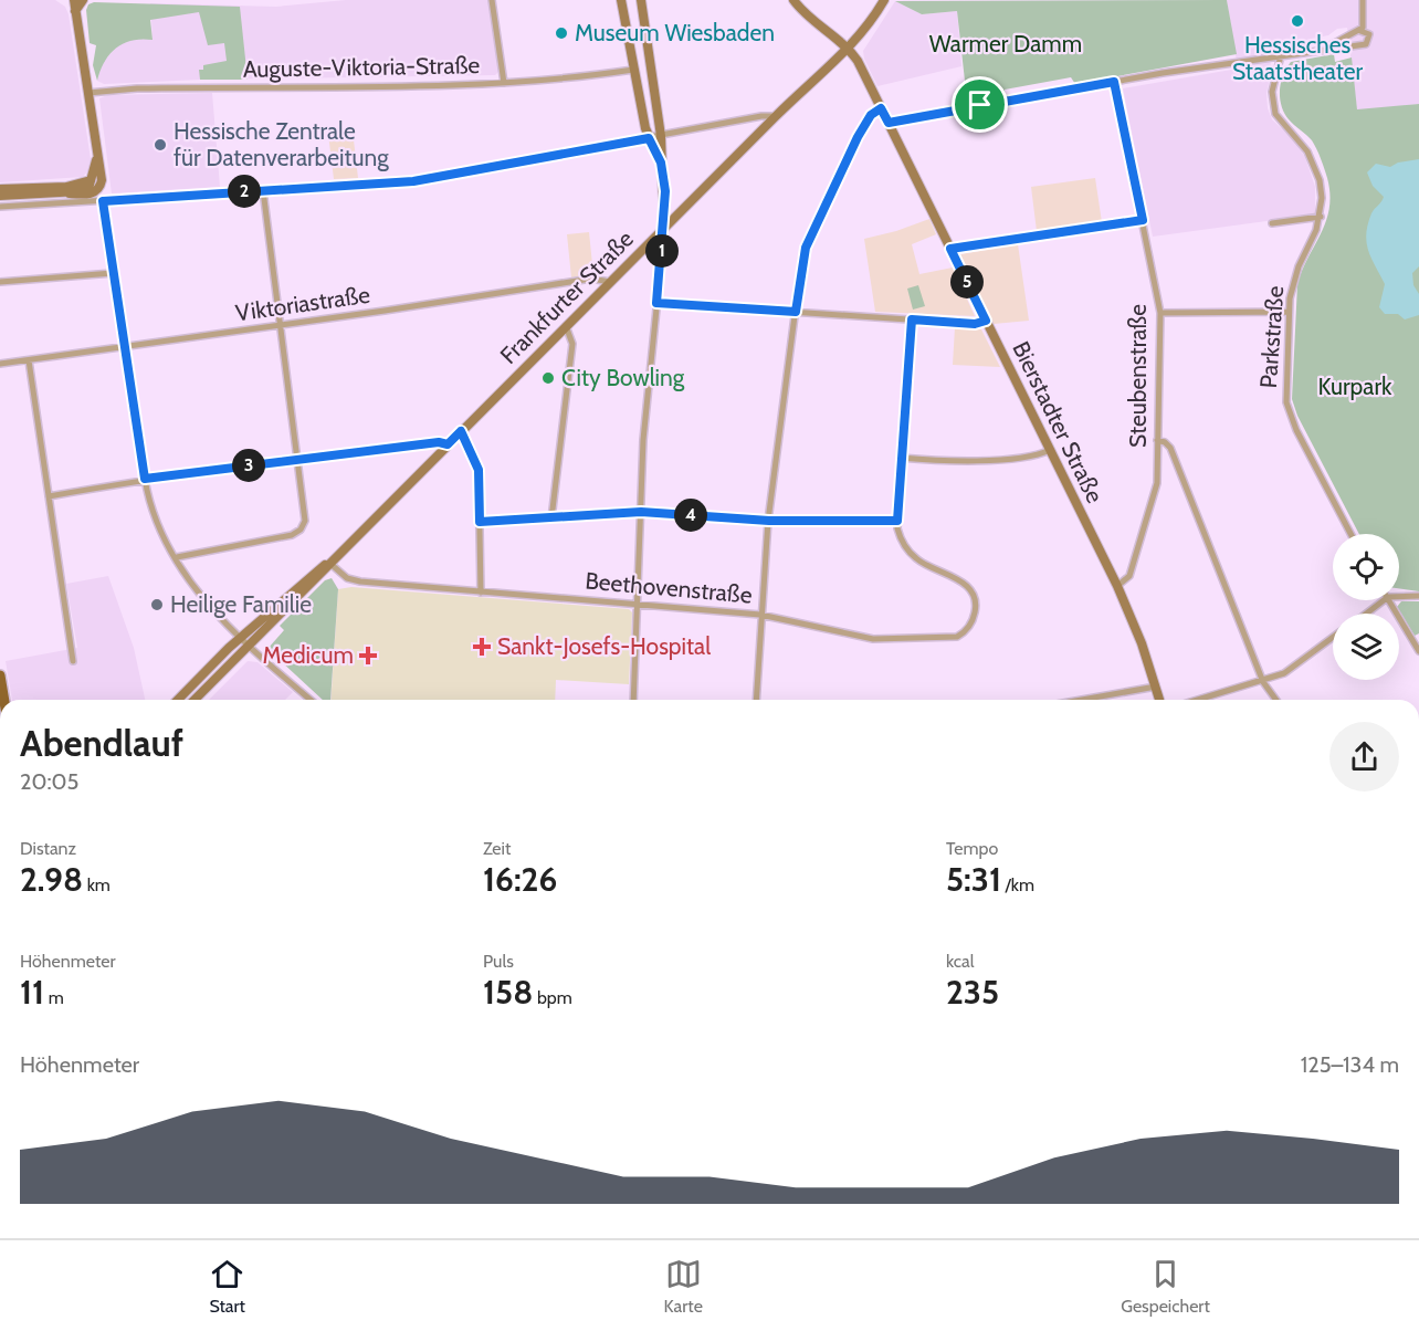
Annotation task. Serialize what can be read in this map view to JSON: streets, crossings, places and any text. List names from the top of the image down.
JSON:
{
  "streets": {
    "main road": ["Frankfurter Straße", "Bierstadter Straße"],
    "street": [
      "Auguste-Viktoria-Straße",
      "Viktoriastraße",
      "Parkstraße",
      "Steubenstraße",
      "Beethovenstraße"
    ]
  },
  "crossings": [
    ["Frankfurter Straße", "Viktoriastraße"],
    ["Frankfurter Straße", "Bierstadter Straße"],
    ["Frankfurter Straße", "Beethovenstraße"],
    ["Steubenstraße", "Bierstadter Straße"]
  ],
  "parks": ["Warmer Damm", "Kurpark"],
  "places": {
    "other": [
      "Hessisches Staatstheater",
      "Museum Wiesbaden",
      "Hessische Zentrale für Datenverarbeitung",
      "City Bowling",
      "Heilige Familie"
    ],
    "health": ["Sankt-Josefs-Hospital", "Medicum"]
  },
  "page": {
    "pins": [
      "2",
      "1",
      "5",
      "3",
      "4"
    ],
    "heading": ["Abendlauf", "20:05"],
    "stats": [
      ["Distanz", "2.98 km"],
      ["Zeit", "16:26"],
      ["Tempo", "5:31 /km"],
      ["Höhenmeter", "11 m"],
      ["Puls", "158 bpm"],
      ["kcal", "235"]
    ],
    "chart": ["Höhenmeter", "125–134 m"],
    "tabs": ["Start", "Karte", "Gespeichert"]
  }
}
